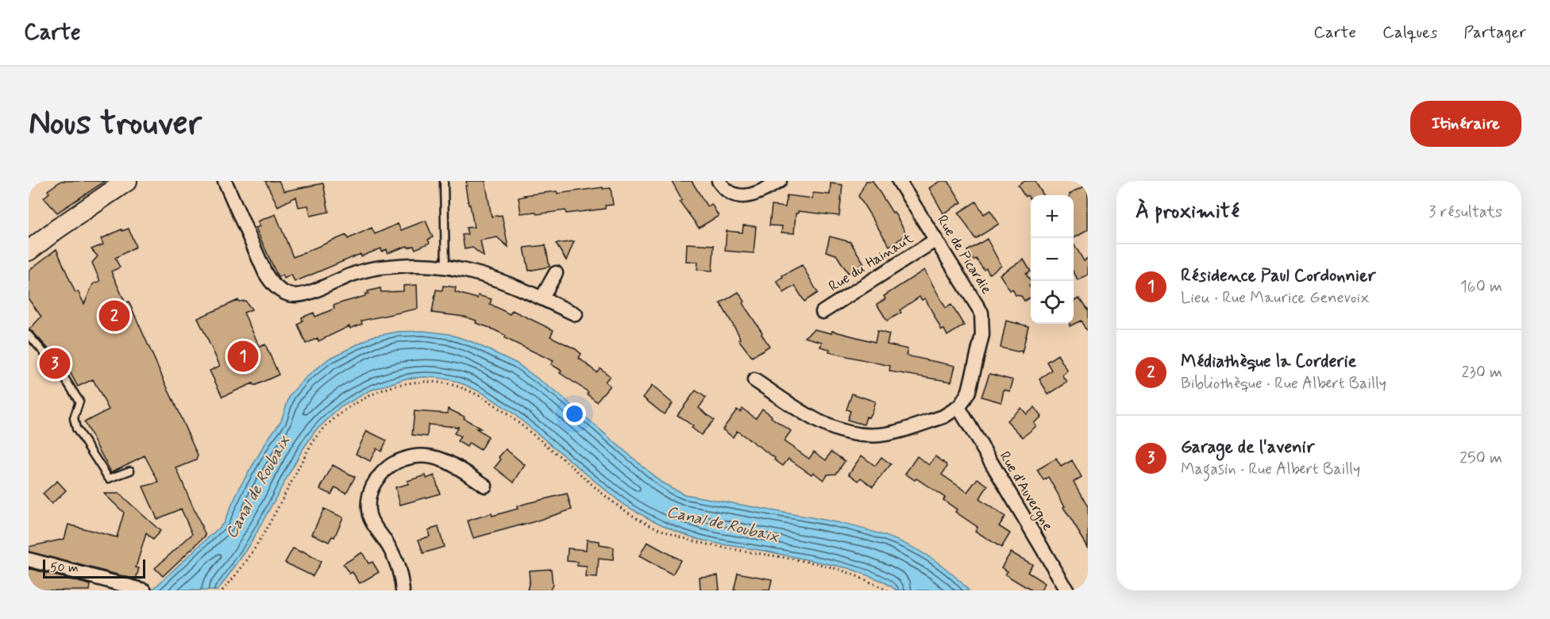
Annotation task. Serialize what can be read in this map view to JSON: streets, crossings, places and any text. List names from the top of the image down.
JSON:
{
  "streets": {
    "street": ["Rue de Picardie", "Rue du Hainaut", "Rue d'Auvergne"]
  },
  "crossings": [
    ["Rue de Picardie", "Rue du Hainaut"],
    ["Rue de Picardie", "Rue d'Auvergne"]
  ],
  "water": ["Canal de Roubaix"],
  "scale_bar": "50 m",
  "page": {
    "header": "Carte",
    "nav": ["Carte", "Calques", "Partager"],
    "buttons": "Itinéraire",
    "title": "Nous trouver",
    "heading": ["À proximité", "3 résultats"],
    "map_buttons": ["+", "−"],
    "list": [
      {
        "mark": "1",
        "name": "Résidence Paul Cordonnier",
        "note": "Lieu · Rue Maurice Genevoix",
        "value": "160 m"
      },
      {
        "mark": "2",
        "name": "Médiathèque la Corderie",
        "note": "Bibliothèque · Rue Albert Bailly",
        "value": "230 m"
      },
      {
        "mark": "3",
        "name": "Garage de l'avenir",
        "note": "Magasin · Rue Albert Bailly",
        "value": "250 m"
      }
    ],
    "pins": ["2", "1", "3"],
    "scale": "50 m"
  }
}
